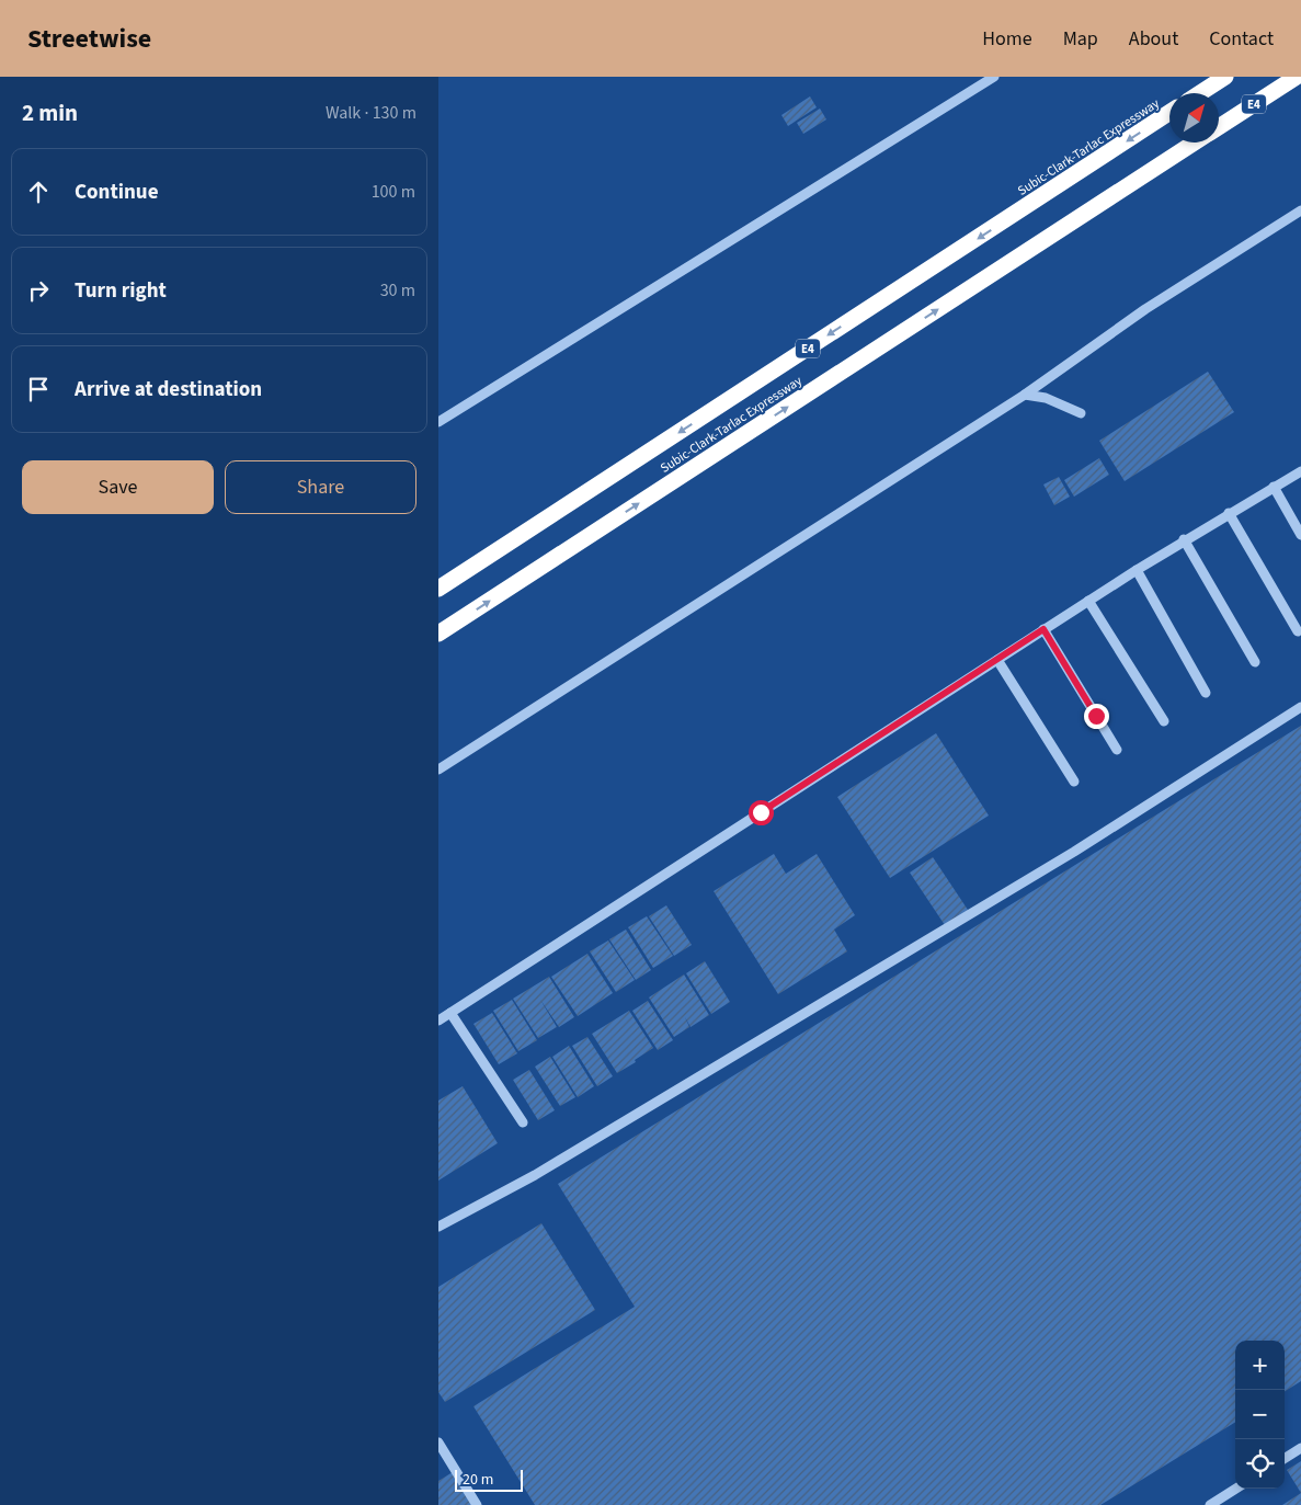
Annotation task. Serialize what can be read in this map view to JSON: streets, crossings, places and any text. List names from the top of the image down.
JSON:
{
  "streets": {
    "highway": ["E4", "Subic-Clark-Tarlac Expressway"]
  },
  "scale_bar": "20 m",
  "north": "top right",
  "page": {
    "header": "Streetwise",
    "nav": [
      "Home",
      "Map",
      "About",
      "Contact"
    ],
    "heading": ["2 min", "Walk · 130 m"],
    "list": [
      ["Continue", "100 m"],
      ["Turn right", "30 m"],
      "Arrive at destination"
    ],
    "buttons": ["Save", "Share"],
    "map_buttons": ["+", "−"],
    "scale": "20 m"
  }
}
